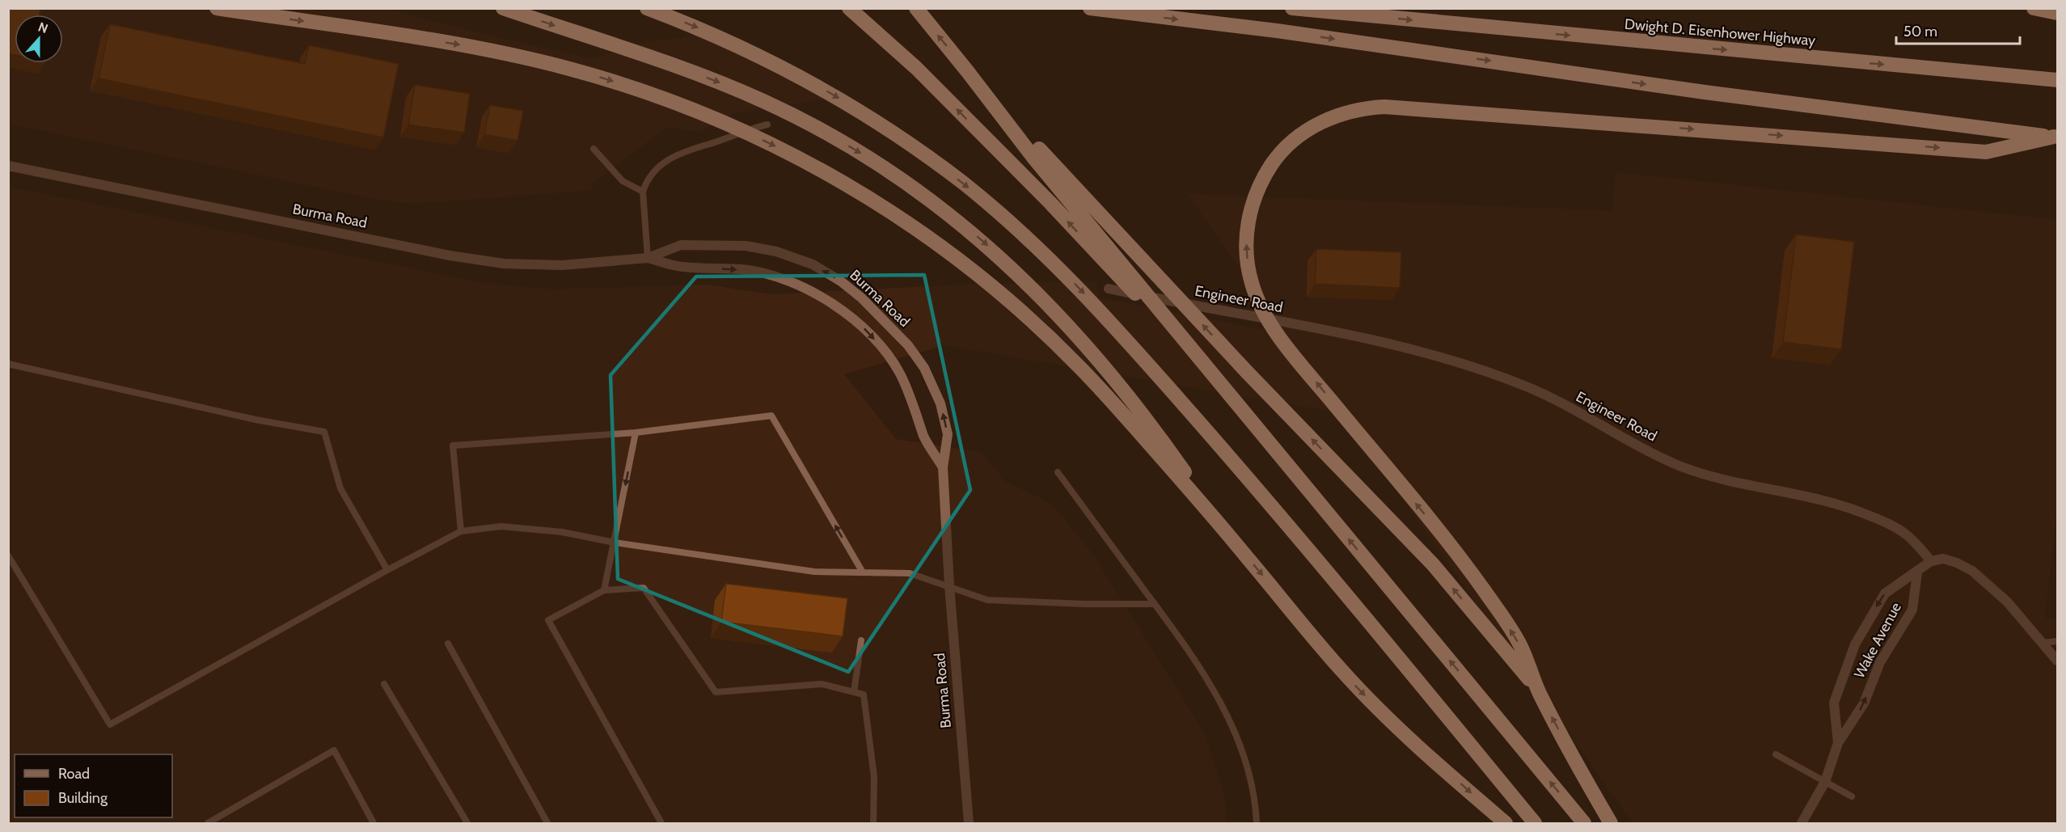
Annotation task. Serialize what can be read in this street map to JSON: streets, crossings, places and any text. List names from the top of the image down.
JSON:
{
  "streets": {
    "highway": ["Dwight D. Eisenhower Highway"],
    "street": ["Burma Road", "Engineer Road", "Wake Avenue"]
  },
  "crossings": [
    ["Engineer Road", "Wake Avenue"]
  ],
  "legend": ["Road", "Building"],
  "scale_bar": "50 m",
  "north": "top"
}
